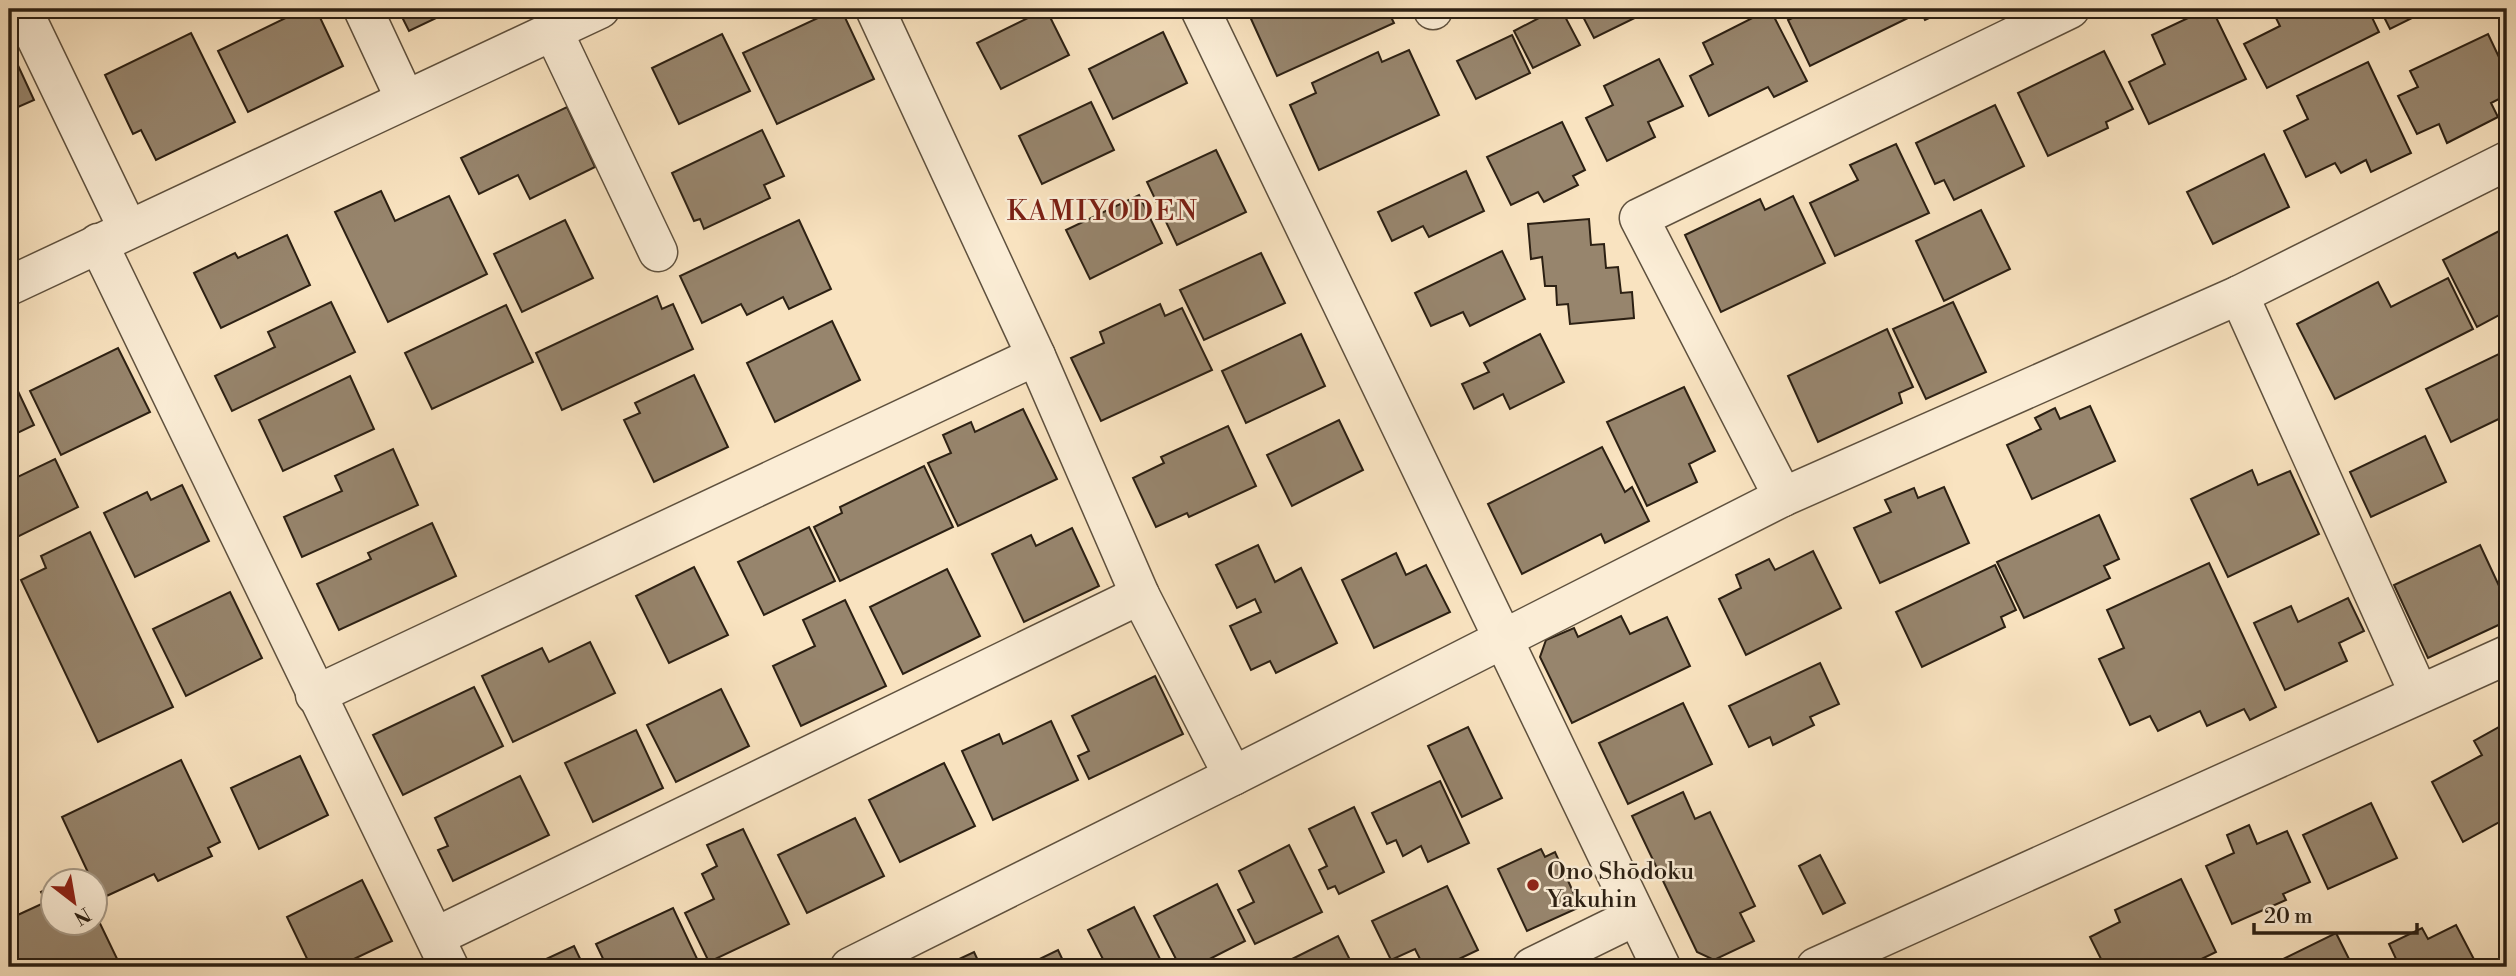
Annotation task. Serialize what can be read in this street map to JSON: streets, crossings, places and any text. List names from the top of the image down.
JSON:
{
  "districts": ["KAMIYODEN"],
  "places": ["Ono Shōdoku Yakuhin"],
  "scale_bar": "20 m",
  "north": "bottom right"
}
